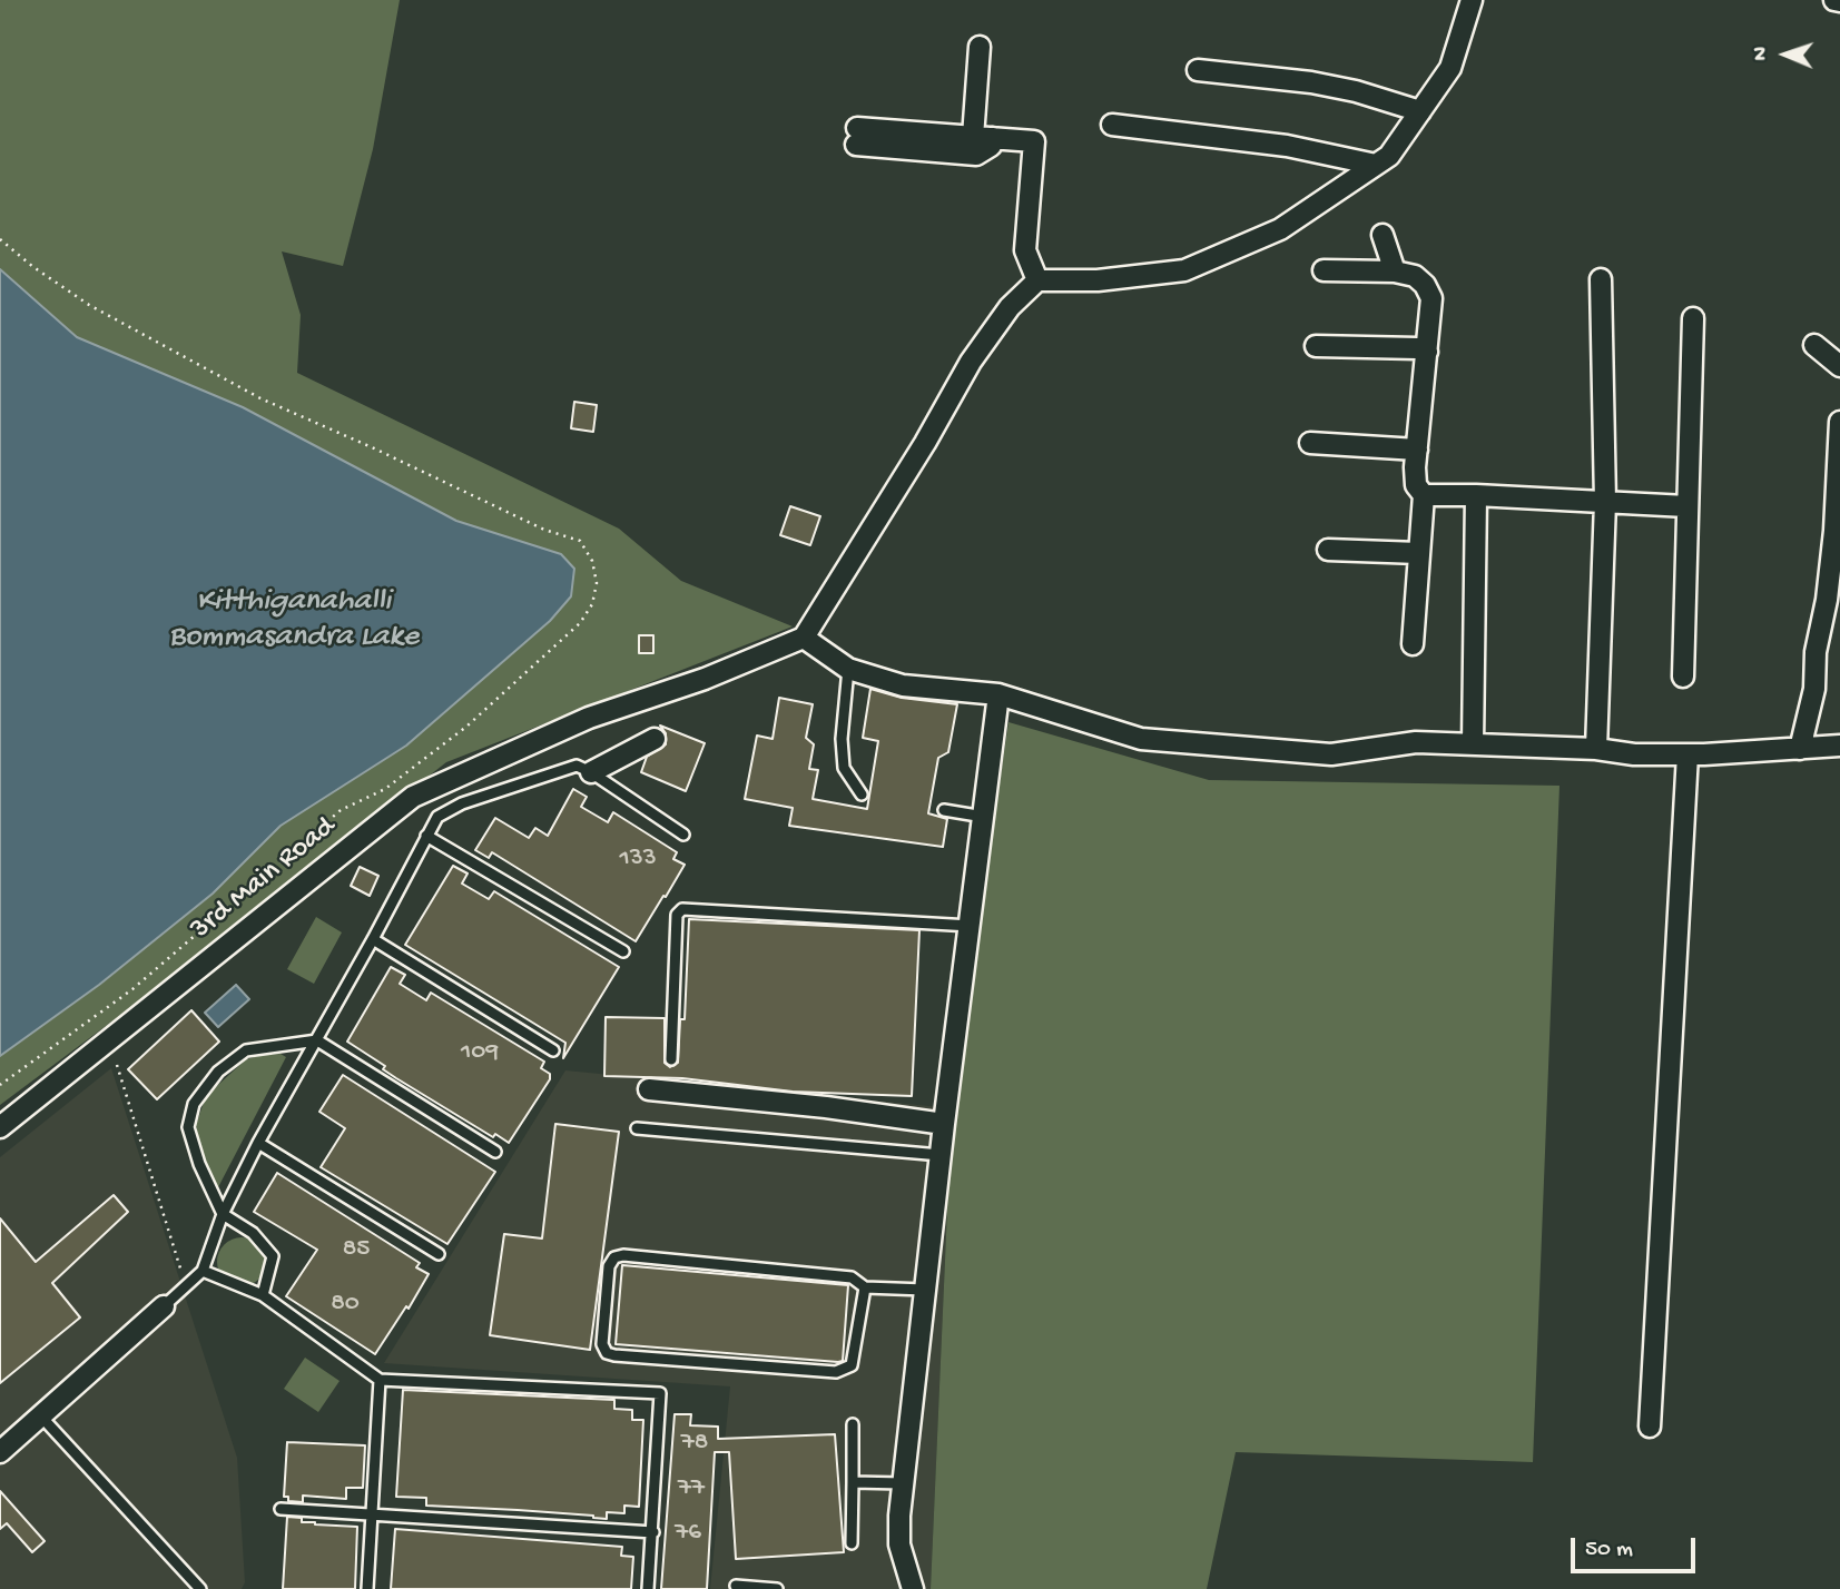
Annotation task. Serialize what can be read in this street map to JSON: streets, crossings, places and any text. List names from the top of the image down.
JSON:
{
  "streets": {
    "street": ["3rd Main Road"]
  },
  "water": ["Kitthiganahalli Bommasandra Lake"],
  "house_numbers": [
    "133",
    "109",
    "85",
    "80",
    "78",
    "77",
    "76"
  ],
  "scale_bar": "50 m",
  "north": "left"
}
